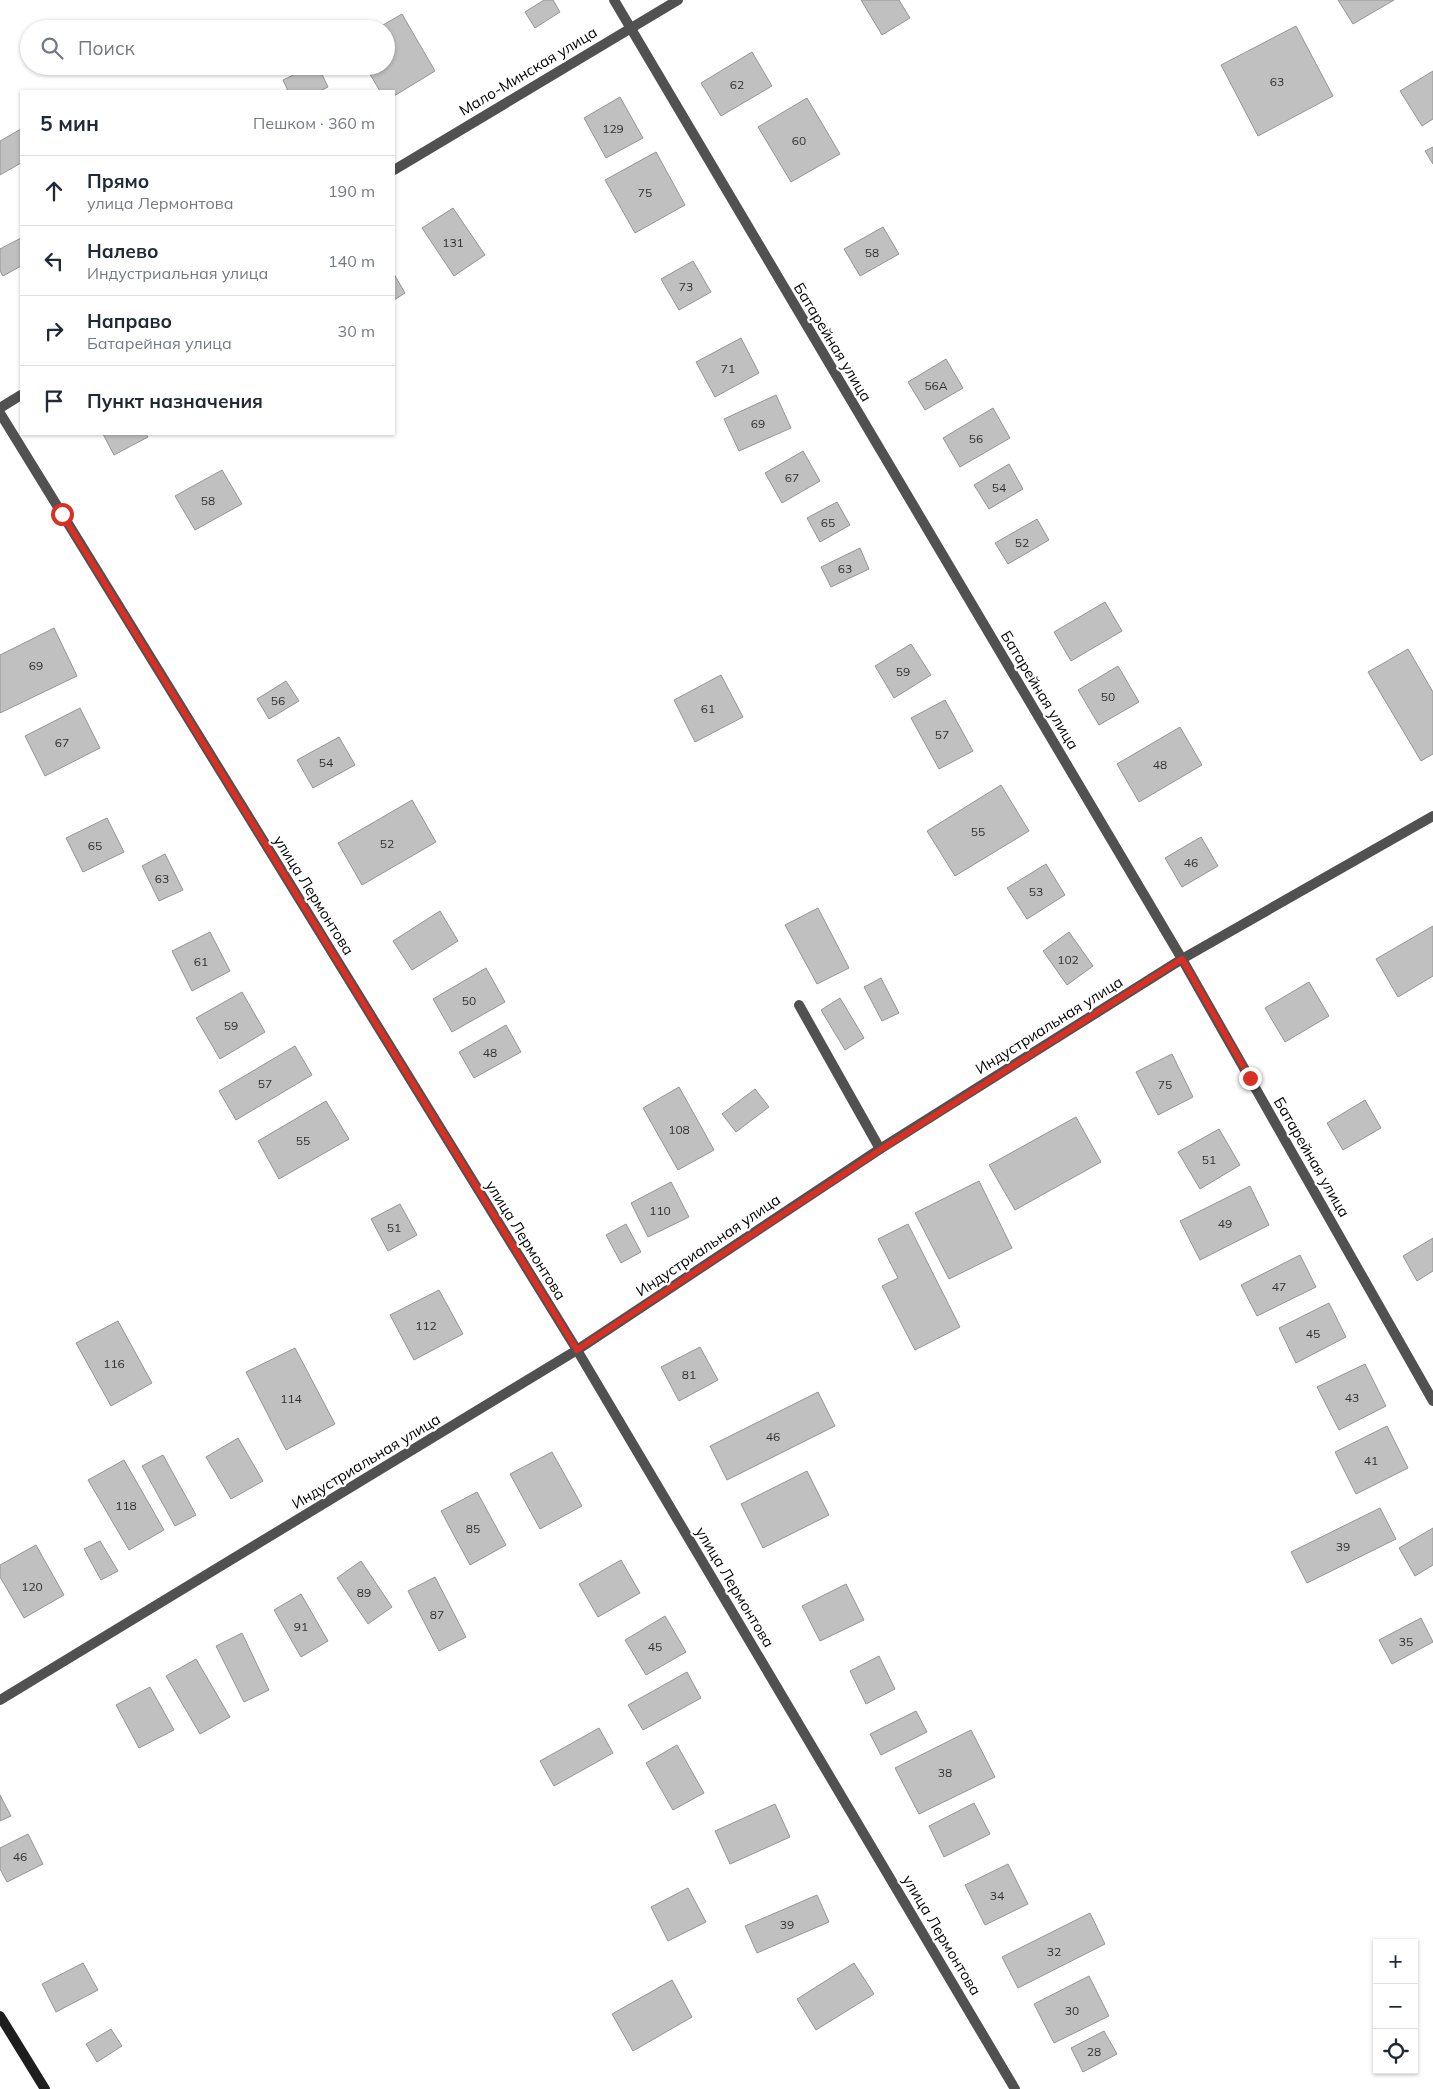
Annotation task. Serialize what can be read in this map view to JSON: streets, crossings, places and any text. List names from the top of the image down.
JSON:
{
  "streets": {
    "street": [
      "Мало-Минская улица",
      "Батарейная улица",
      "улица Лермонтова",
      "Индустриальная улица"
    ]
  },
  "crossings": [
    ["Мало-Минская улица", "Батарейная улица"],
    ["Батарейная улица", "Индустриальная улица"],
    ["улица Лермонтова", "Индустриальная улица"]
  ],
  "house_numbers": [
    "63",
    "62",
    "129",
    "60",
    "75",
    "131",
    "58",
    "73",
    "71",
    "56А",
    "69",
    "56",
    "67",
    "54",
    "58",
    "65",
    "52",
    "63",
    "69",
    "59",
    "50",
    "56",
    "61",
    "57",
    "67",
    "54",
    "48",
    "55",
    "52",
    "65",
    "46",
    "63",
    "53",
    "102",
    "61",
    "50",
    "59",
    "48",
    "57",
    "75",
    "108",
    "55",
    "51",
    "110",
    "49",
    "51",
    "47",
    "112",
    "45",
    "116",
    "81",
    "43",
    "114",
    "46",
    "41",
    "118",
    "85",
    "39",
    "120",
    "89",
    "87",
    "91",
    "35",
    "45",
    "38",
    "46",
    "34",
    "39",
    "32",
    "30",
    "28"
  ],
  "page": {
    "search": "Поиск",
    "heading": ["5 мин", "Пешком · 360 m"],
    "list": [
      ["Прямо", "улица Лермонтова", "190 m"],
      ["Налево", "Индустриальная улица", "140 m"],
      ["Направо", "Батарейная улица", "30 m"],
      "Пункт назначения"
    ],
    "map_buttons": ["+", "−"]
  }
}
